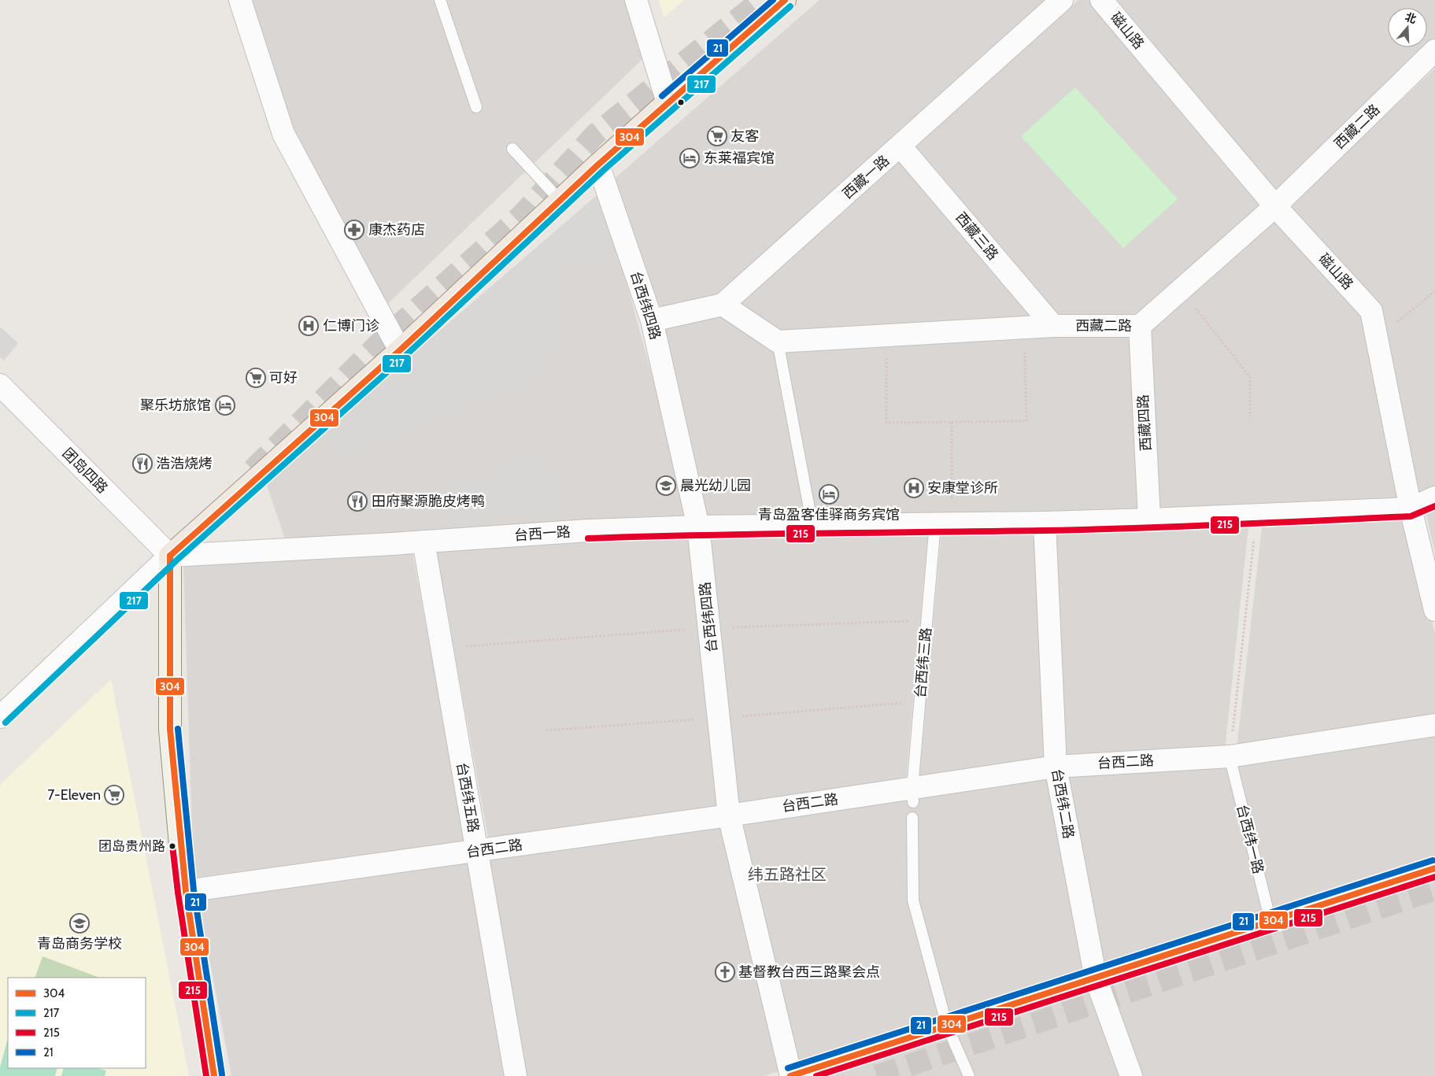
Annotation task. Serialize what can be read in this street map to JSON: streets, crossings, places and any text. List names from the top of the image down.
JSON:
{
  "streets": {
    "street": [
      "磁山路",
      "西藏二路",
      "西藏一路",
      "西藏三路",
      "台西纬四路",
      "西藏四路",
      "团岛四路",
      "台西一路",
      "台西二路",
      "台西纬五路",
      "台西纬二路"
    ],
    "lane": ["台西纬三路", "台西纬一路"]
  },
  "crossings": [
    ["磁山路", "西藏二路"],
    ["磁山路", "台西一路"],
    ["西藏二路", "西藏三路"],
    ["西藏二路", "西藏四路"],
    ["西藏一路", "西藏三路"],
    ["西藏一路", "台西纬四路"],
    ["台西纬四路", "台西一路"],
    ["台西纬四路", "台西二路"],
    ["西藏四路", "台西一路"],
    ["团岛四路", "台西一路"],
    ["台西一路", "台西纬三路"],
    ["台西一路", "台西纬五路"],
    ["台西一路", "台西纬二路"],
    ["台西纬三路", "台西二路"],
    ["台西二路", "台西纬五路"],
    ["台西二路", "台西纬二路"],
    ["台西二路", "台西纬一路"]
  ],
  "districts": ["纬五路社区"],
  "places": {
    "supermarket": ["友客", "可好", "7-Eleven"],
    "hotel": ["东莱福宾馆", "聚乐坊旅馆", "青岛盈客佳驿商务宾馆"],
    "pharmacy": ["康杰药店"],
    "hospital": ["仁博门诊", "安康堂诊所"],
    "restaurant": ["浩浩烧烤", "田府聚源脆皮烤鸭"],
    "school or university": ["晨光幼儿园", "青岛商务学校"],
    "other": ["团岛贵州路"],
    "church": ["基督教台西三路聚会点"]
  },
  "lines": [
    "transit line 304",
    "transit line 21",
    "transit line 217",
    "transit line 215"
  ],
  "legend": [
    "304",
    "217",
    "215",
    "21"
  ],
  "north": "top"
}
